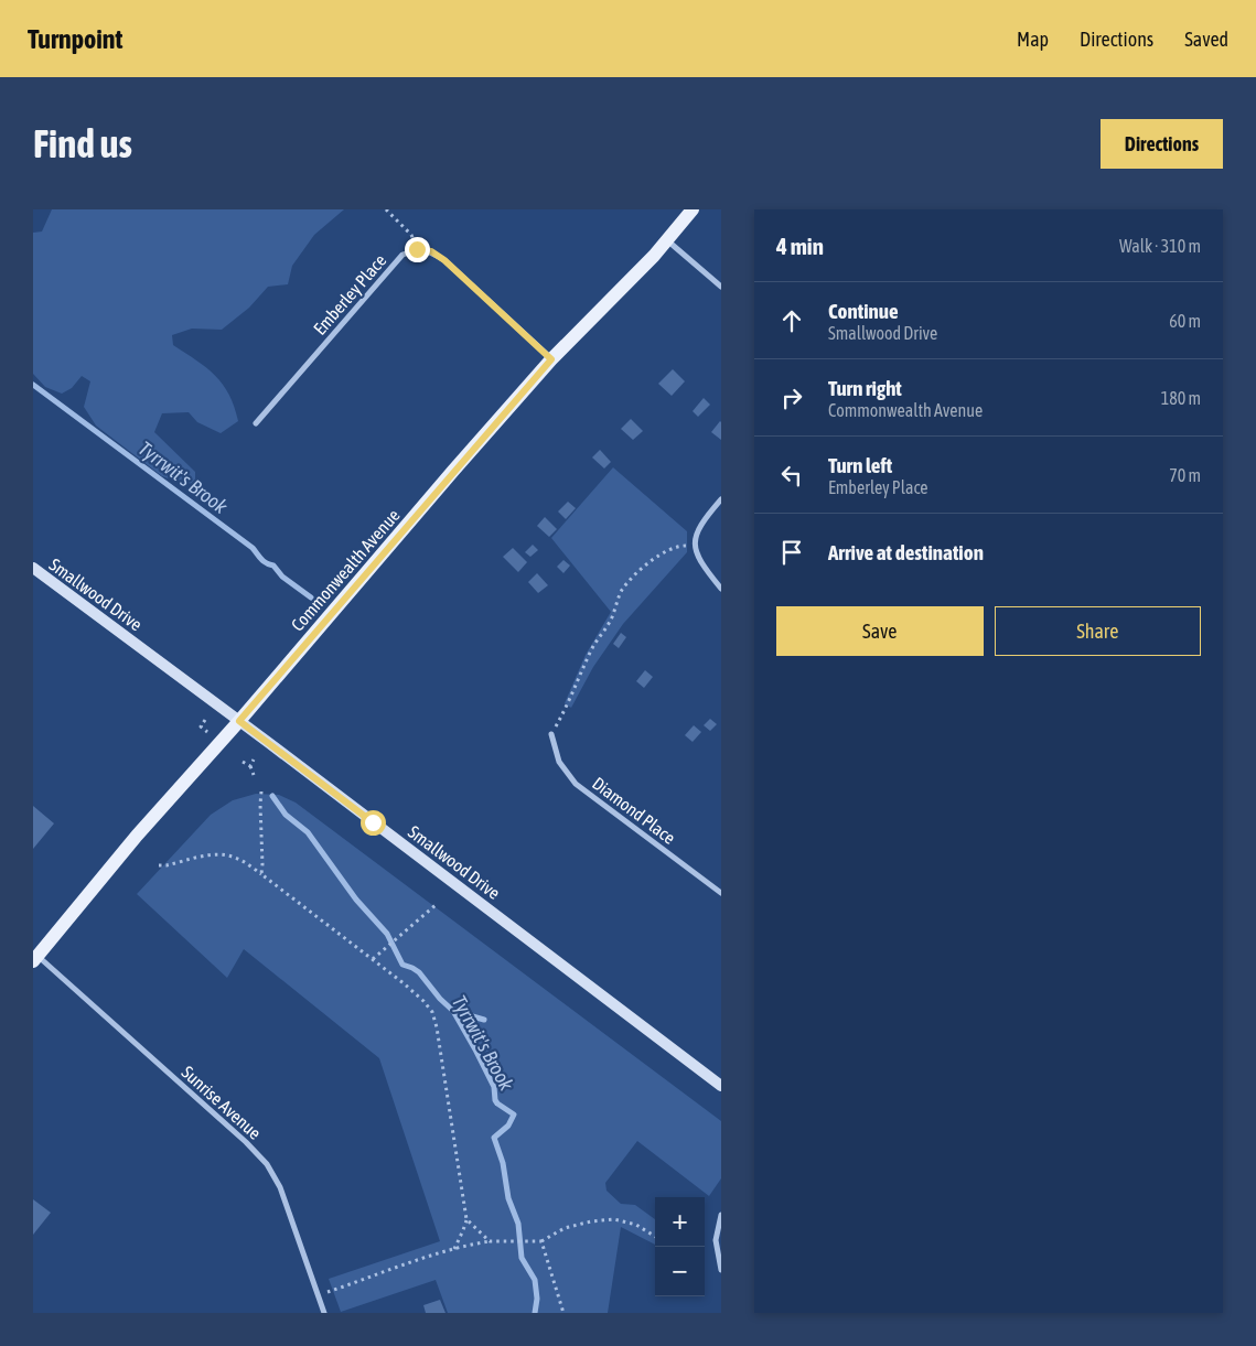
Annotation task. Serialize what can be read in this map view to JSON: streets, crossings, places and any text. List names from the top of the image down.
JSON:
{
  "streets": {
    "main road": ["Commonwealth Avenue"],
    "street": [
      "Emberley Place",
      "Smallwood Drive",
      "Diamond Place",
      "Sunrise Avenue"
    ]
  },
  "crossings": [
    ["Commonwealth Avenue", "Smallwood Drive"],
    ["Commonwealth Avenue", "Sunrise Avenue"]
  ],
  "water": ["Tyrrwit's Brook"],
  "page": {
    "header": "Turnpoint",
    "nav": ["Map", "Directions", "Saved"],
    "buttons": [
      "Directions",
      ["Save", "Share"]
    ],
    "title": "Find us",
    "heading": ["4 min", "Walk · 310 m"],
    "list": [
      ["Continue", "Smallwood Drive", "60 m"],
      ["Turn right", "Commonwealth Avenue", "180 m"],
      ["Turn left", "Emberley Place", "70 m"],
      "Arrive at destination"
    ],
    "map_buttons": ["+", "−"]
  }
}
